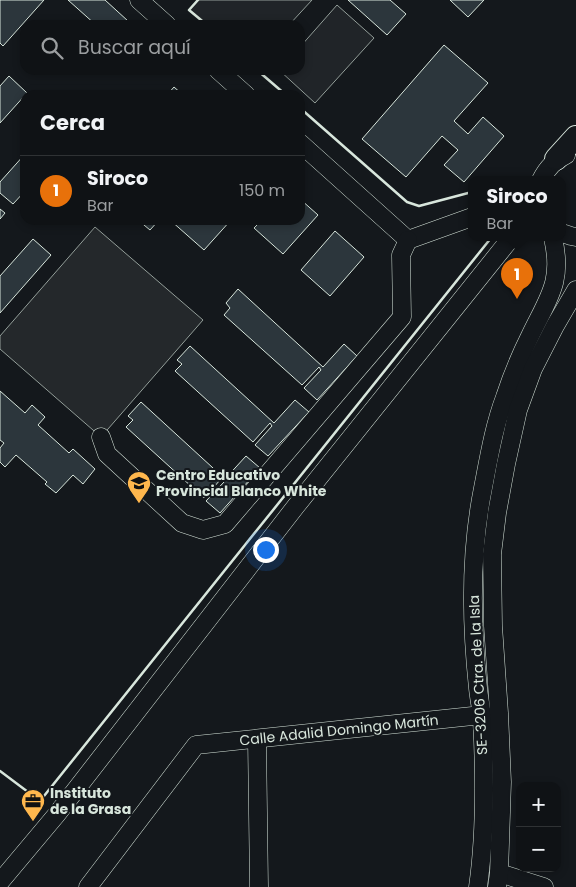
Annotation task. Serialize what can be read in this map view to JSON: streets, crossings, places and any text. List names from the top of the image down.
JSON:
{
  "streets": {
    "street": ["SE-3206 Ctra. de la Isla", "Calle Adalid Domingo Martín"]
  },
  "crossings": [
    ["SE-3206 Ctra. de la Isla", "Calle Adalid Domingo Martín"]
  ],
  "places": {
    "school or university": ["Centro Educativo Provincial Blanco White"],
    "office": ["Instituto de la Grasa"]
  },
  "page": {
    "search": "Buscar aquí",
    "heading": "Cerca",
    "list": [
      {
        "mark": "1",
        "name": "Siroco",
        "note": "Bar",
        "value": "150 m"
      }
    ],
    "popup": ["Siroco", "Bar"],
    "pins": "1",
    "map_buttons": ["+", "−"]
  }
}
